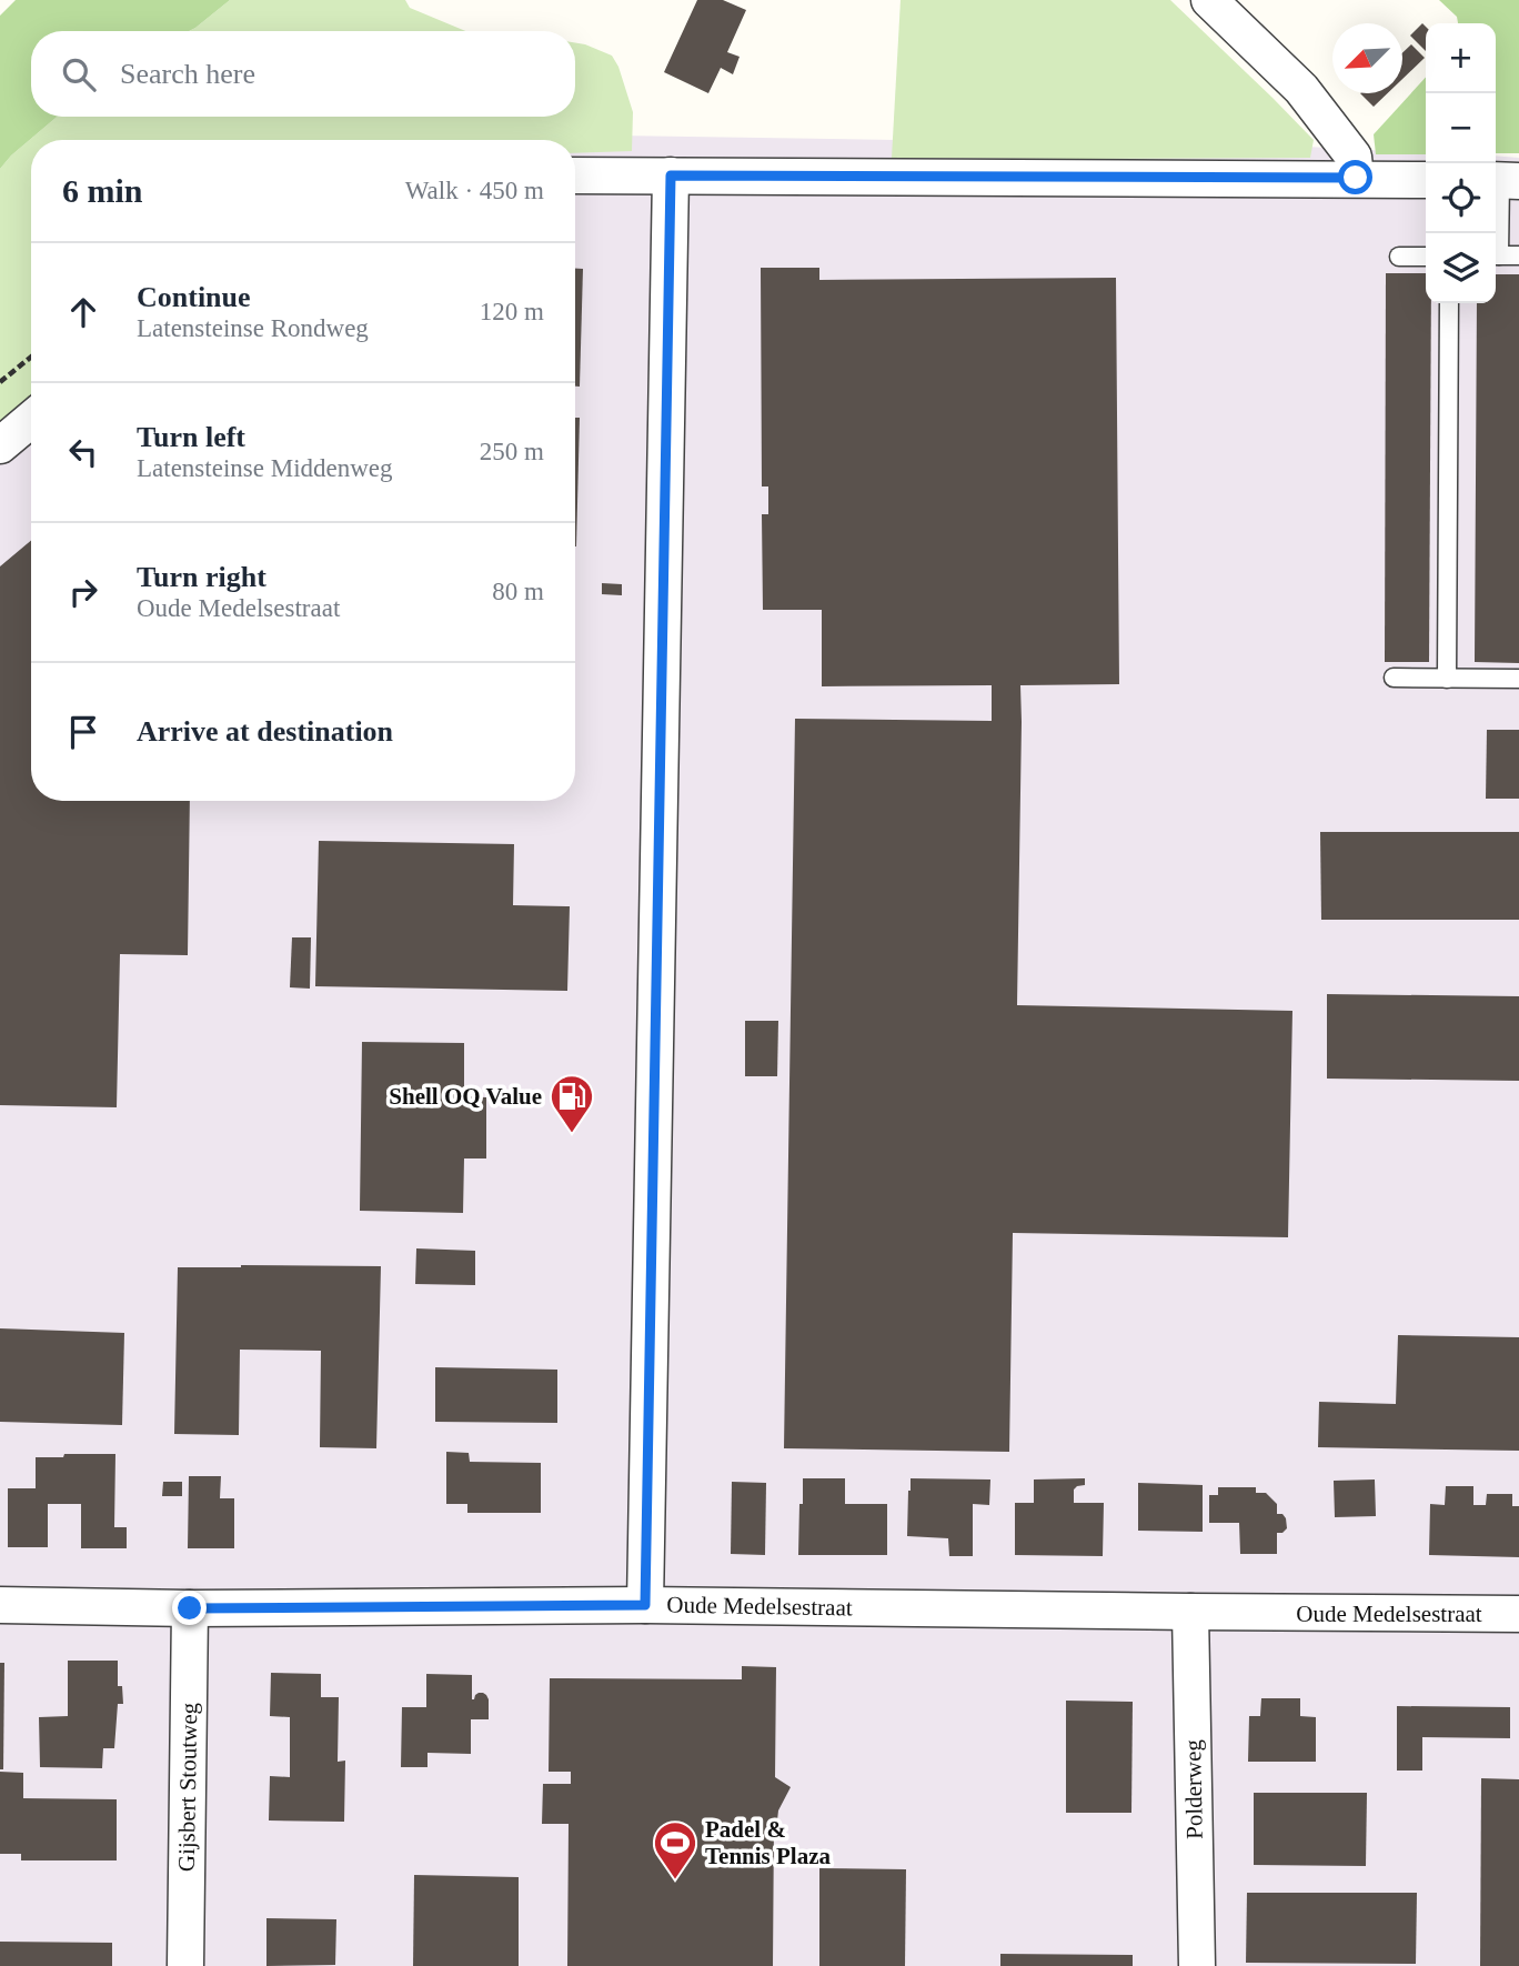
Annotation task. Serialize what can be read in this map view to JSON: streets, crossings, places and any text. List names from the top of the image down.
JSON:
{
  "streets": {
    "street": ["Oude Medelsestraat", "Gijsbert Stoutweg", "Polderweg"]
  },
  "crossings": [
    ["Oude Medelsestraat", "Gijsbert Stoutweg"],
    ["Oude Medelsestraat", "Polderweg"]
  ],
  "places": {
    "fuel station": ["Shell OQ Value"],
    "sports": ["Padel & Tennis Plaza"]
  },
  "north": "bottom left",
  "page": {
    "map_buttons": ["+", "−"],
    "search": "Search here",
    "heading": ["6 min", "Walk · 450 m"],
    "list": [
      ["Continue", "Latensteinse Rondweg", "120 m"],
      ["Turn left", "Latensteinse Middenweg", "250 m"],
      ["Turn right", "Oude Medelsestraat", "80 m"],
      "Arrive at destination"
    ]
  }
}
